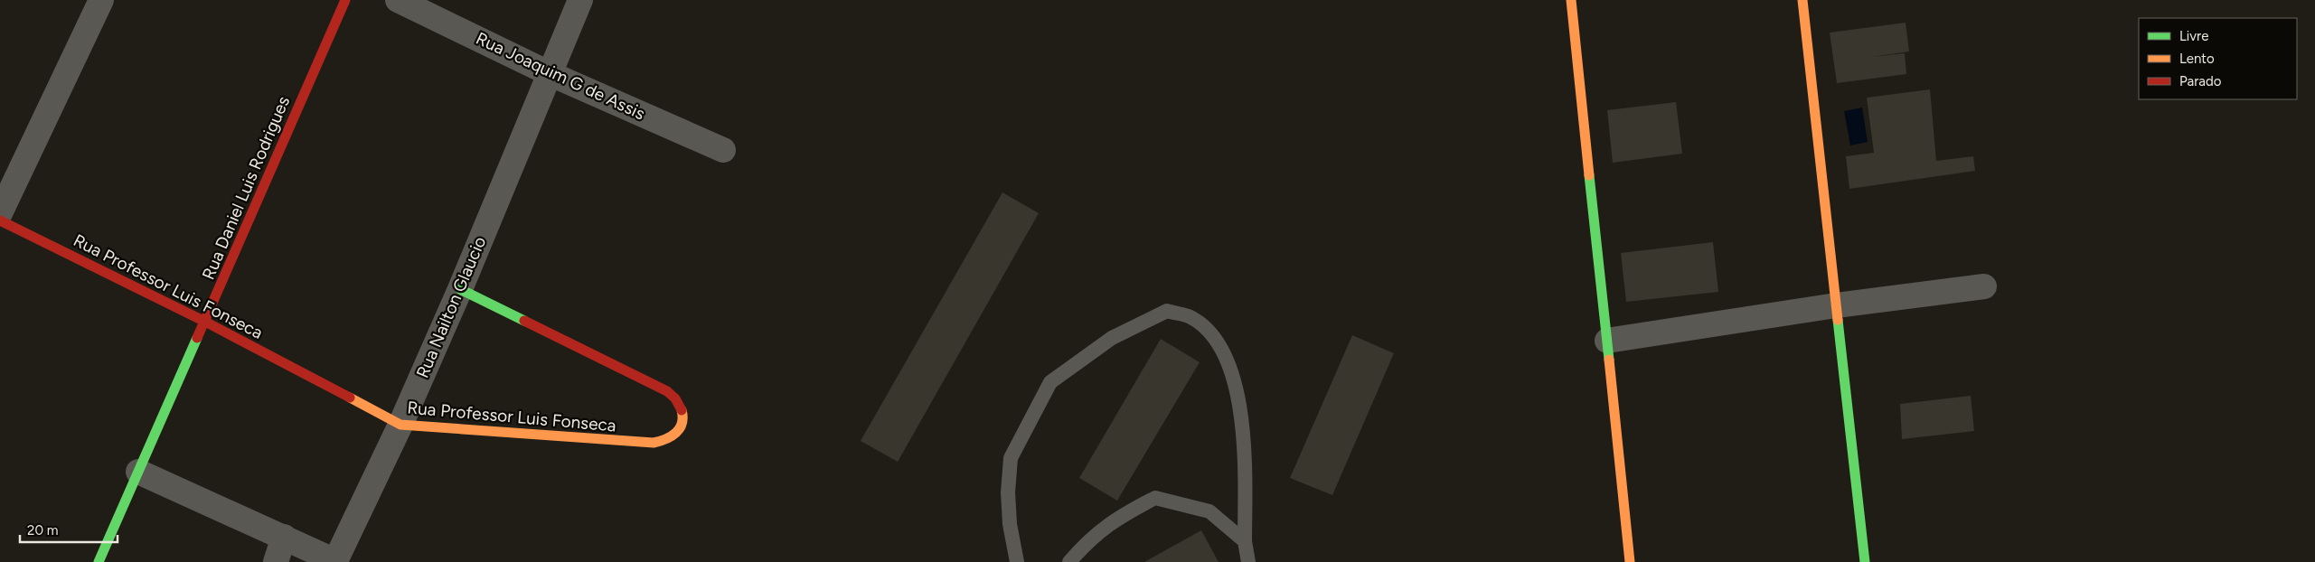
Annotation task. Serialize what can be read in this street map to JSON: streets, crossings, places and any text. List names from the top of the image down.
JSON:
{
  "streets": {
    "street": [
      "Rua Joaquim G de Assis",
      "Rua Daniel Luis Rodrigues",
      "Rua Professor Luis Fonseca",
      "Rua Nailton Glaucio"
    ]
  },
  "crossings": [
    ["Rua Joaquim G de Assis", "Rua Nailton Glaucio"],
    ["Rua Daniel Luis Rodrigues", "Rua Professor Luis Fonseca"],
    ["Rua Daniel Luis Rodrigues", "Rua Nailton Glaucio"],
    ["Rua Professor Luis Fonseca", "Rua Nailton Glaucio"]
  ],
  "legend": ["Livre", "Lento", "Parado"],
  "scale_bar": "20 m"
}
